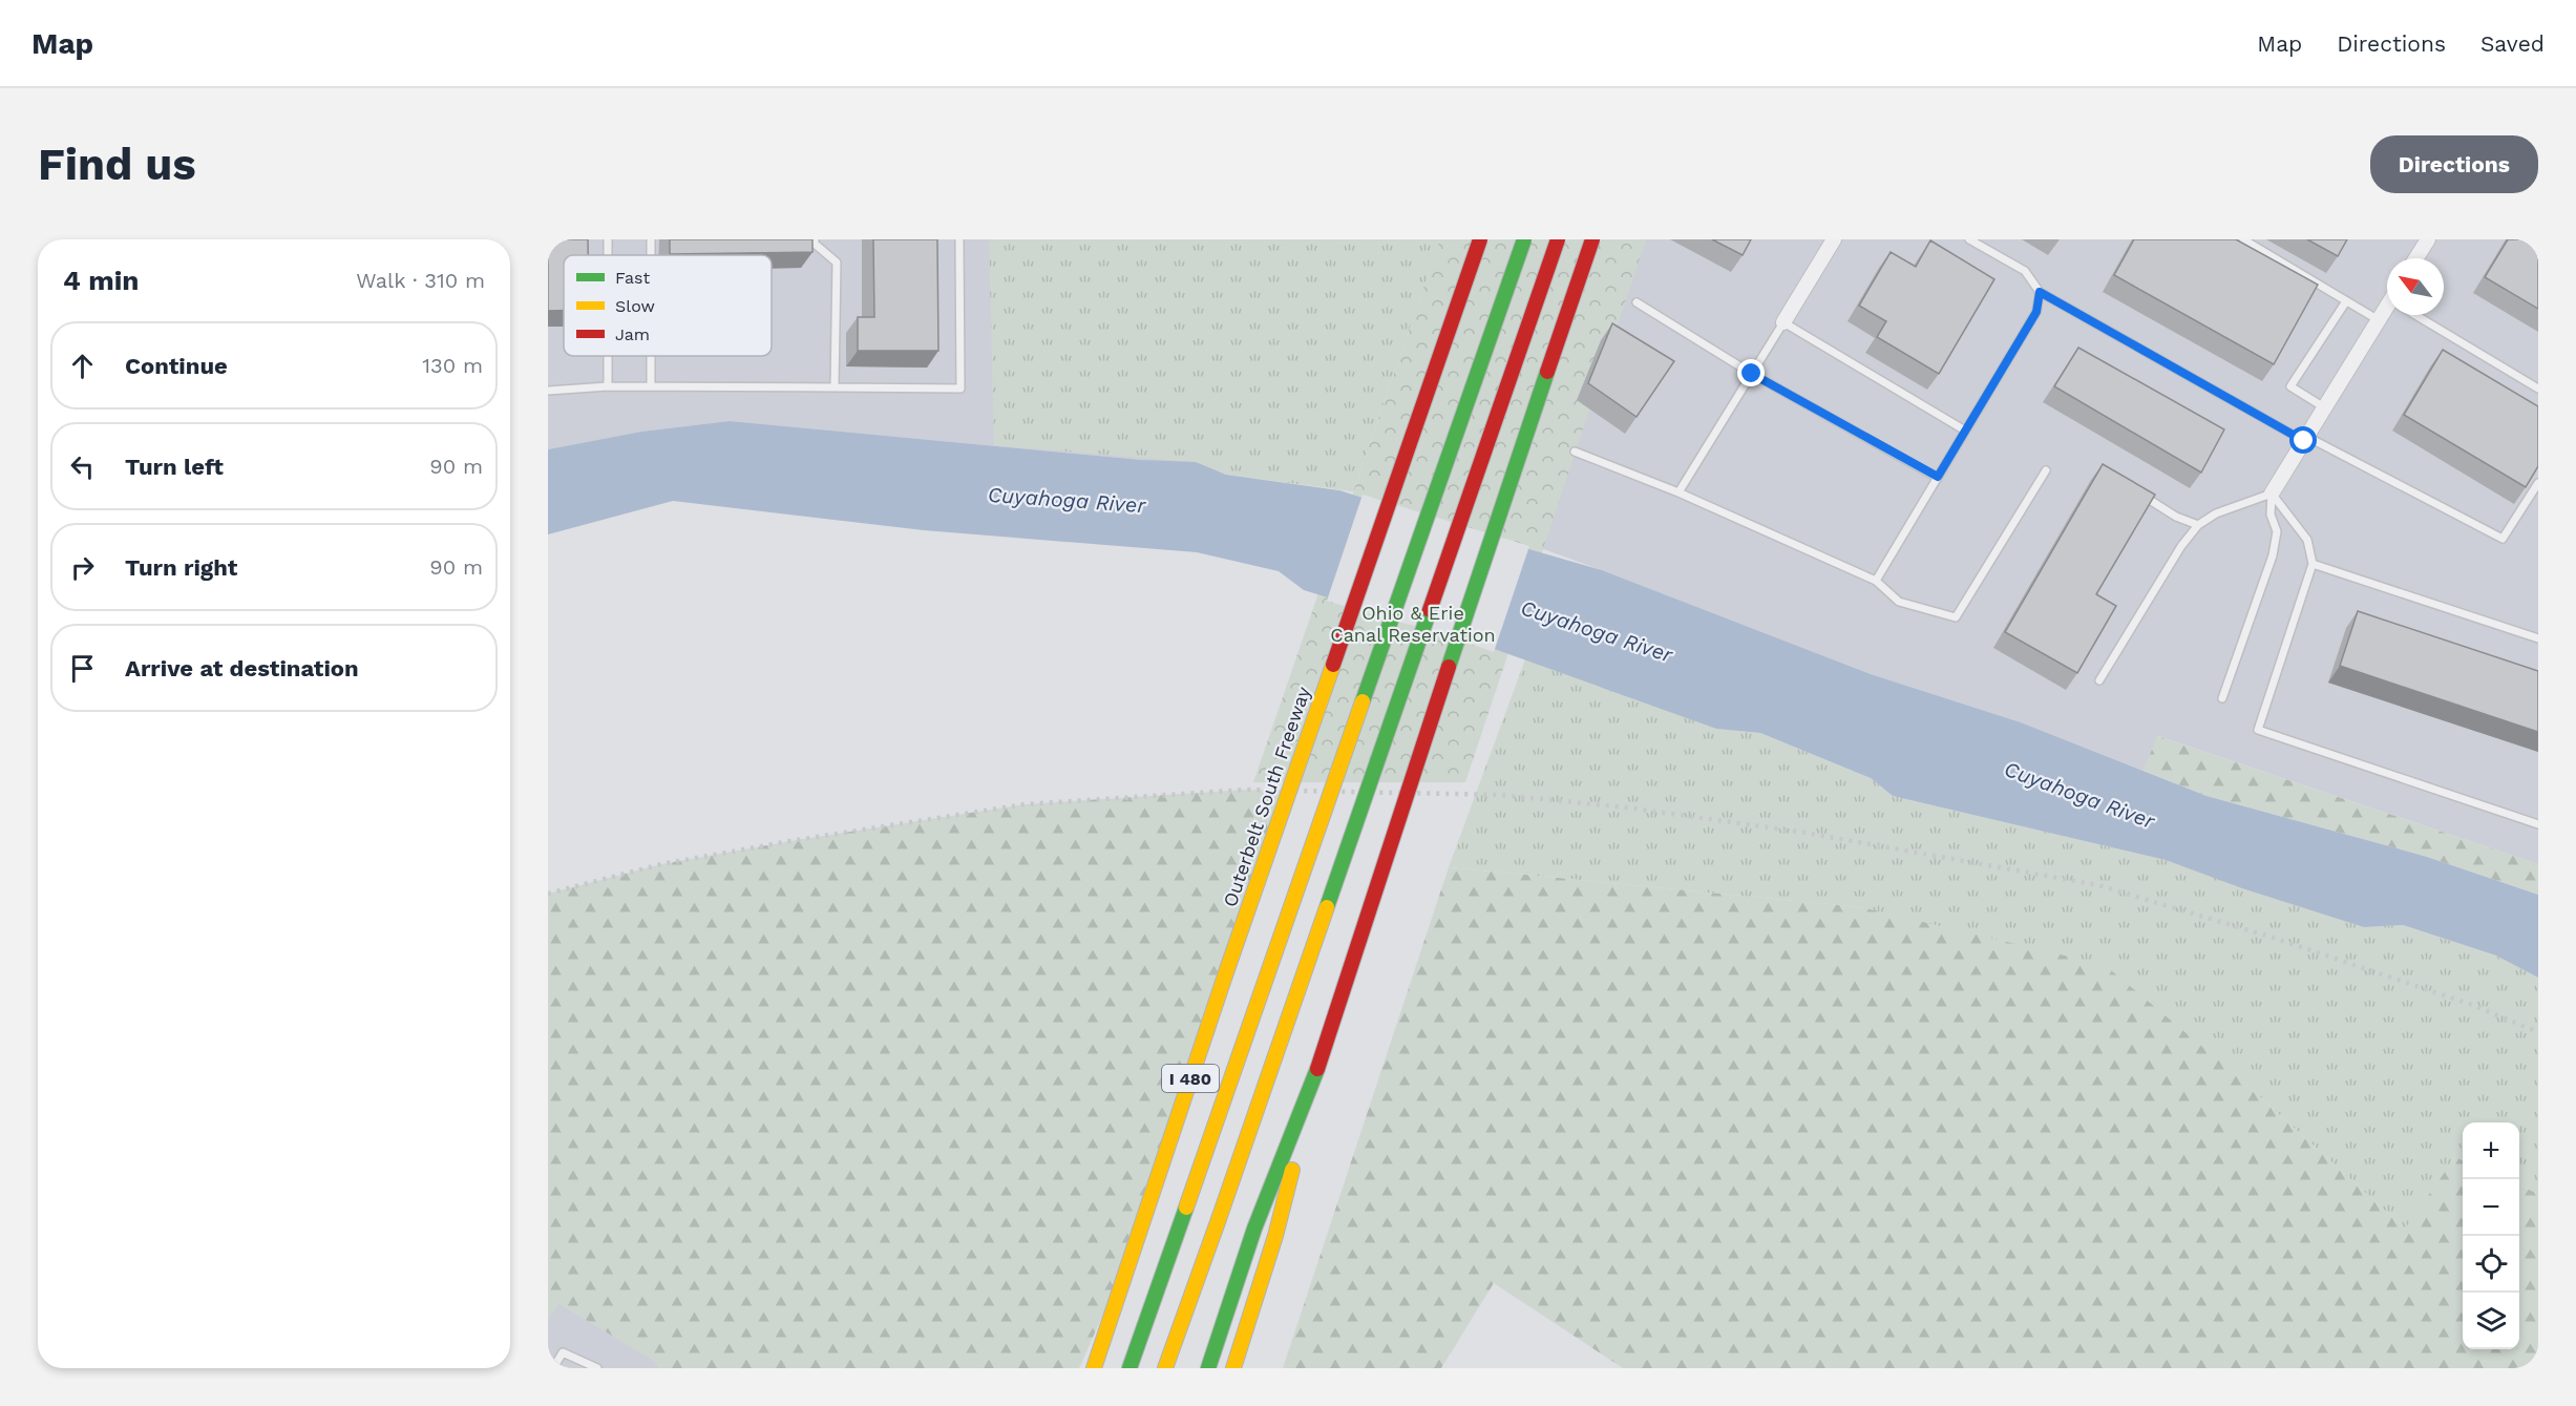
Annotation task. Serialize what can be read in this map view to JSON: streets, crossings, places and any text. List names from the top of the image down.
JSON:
{
  "streets": {
    "highway": ["Outerbelt South Freeway", "I 480"]
  },
  "water": ["Cuyahoga River"],
  "parks": ["Ohio & Erie Canal Reservation"],
  "legend": ["Fast", "Slow", "Jam"],
  "north": "top left",
  "page": {
    "header": "Map",
    "nav": ["Map", "Directions", "Saved"],
    "buttons": "Directions",
    "title": "Find us",
    "heading": ["4 min", "Walk · 310 m"],
    "list": [
      ["Continue", "130 m"],
      ["Turn left", "90 m"],
      ["Turn right", "90 m"],
      "Arrive at destination"
    ],
    "map_buttons": ["+", "−"]
  }
}
